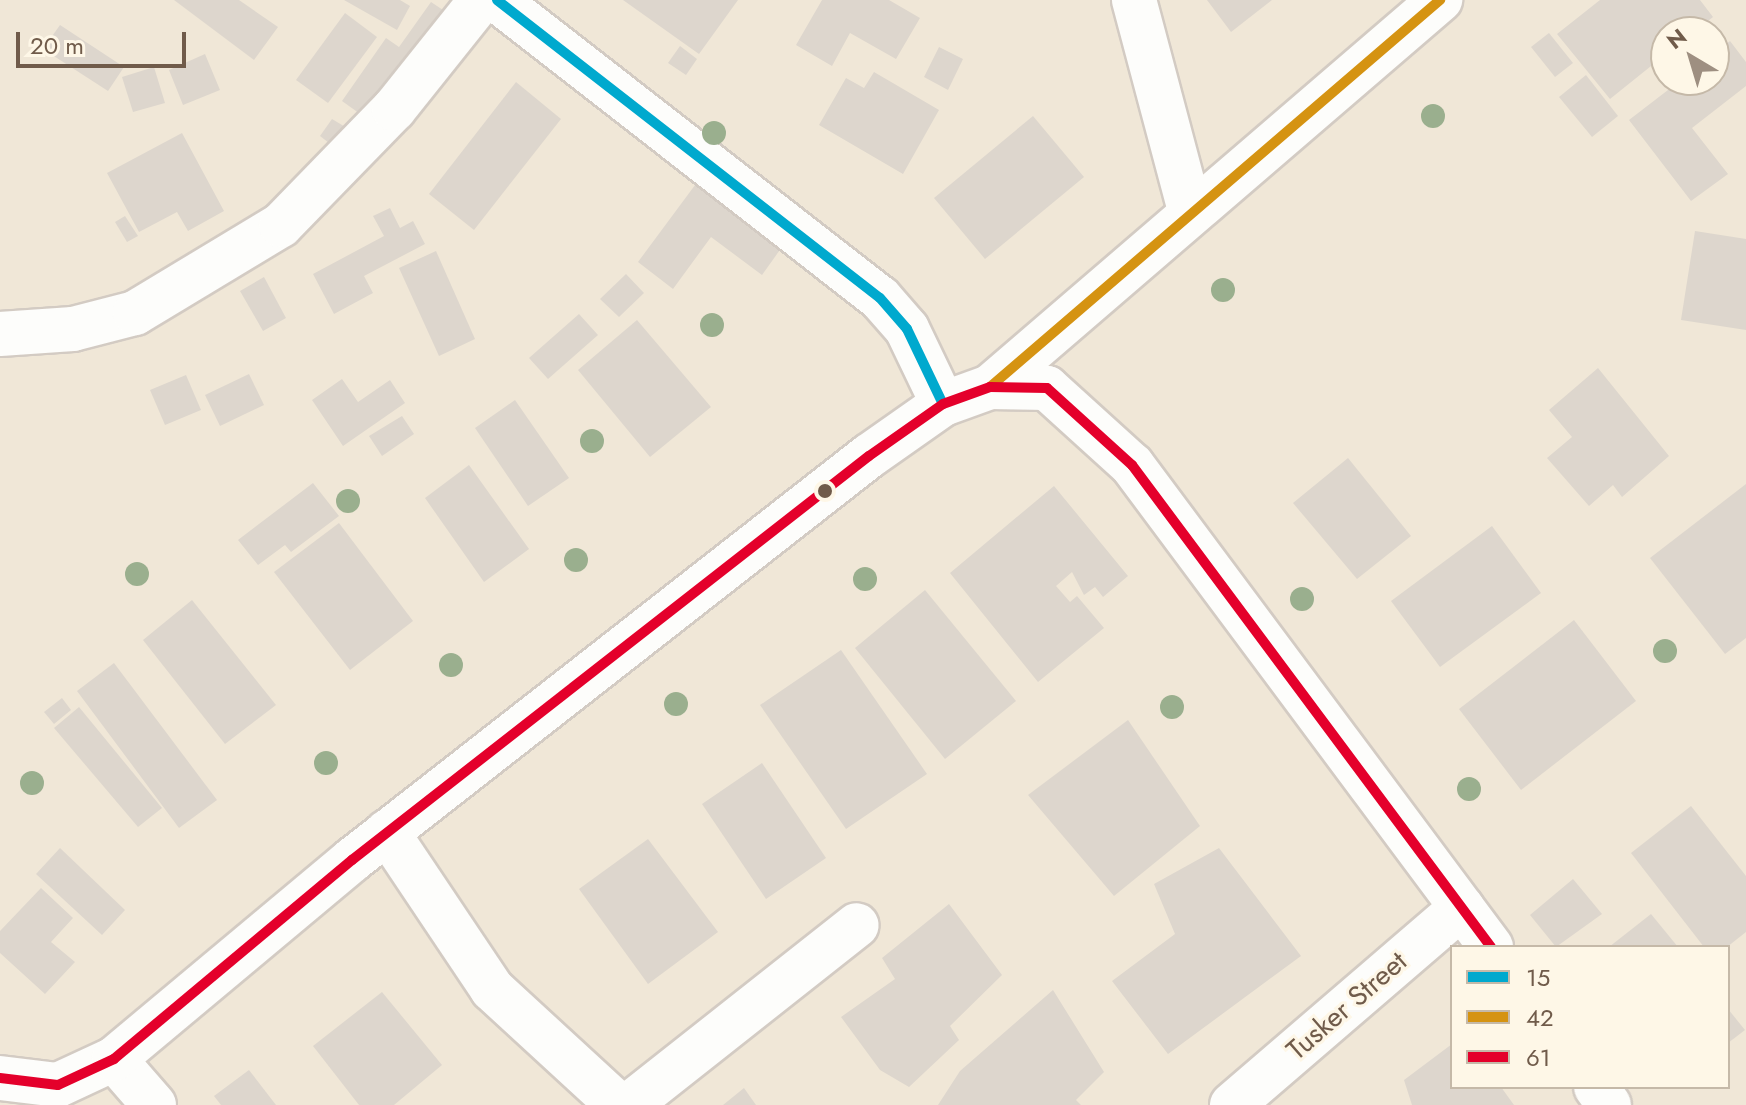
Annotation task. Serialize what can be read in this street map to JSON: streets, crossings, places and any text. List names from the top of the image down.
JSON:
{
  "streets": {
    "street": ["Tusker Street"]
  },
  "lines": ["transit line 15", "transit line 42", "transit line 61"],
  "legend": ["15", "42", "61"],
  "scale_bar": "20 m",
  "north": "top left"
}
